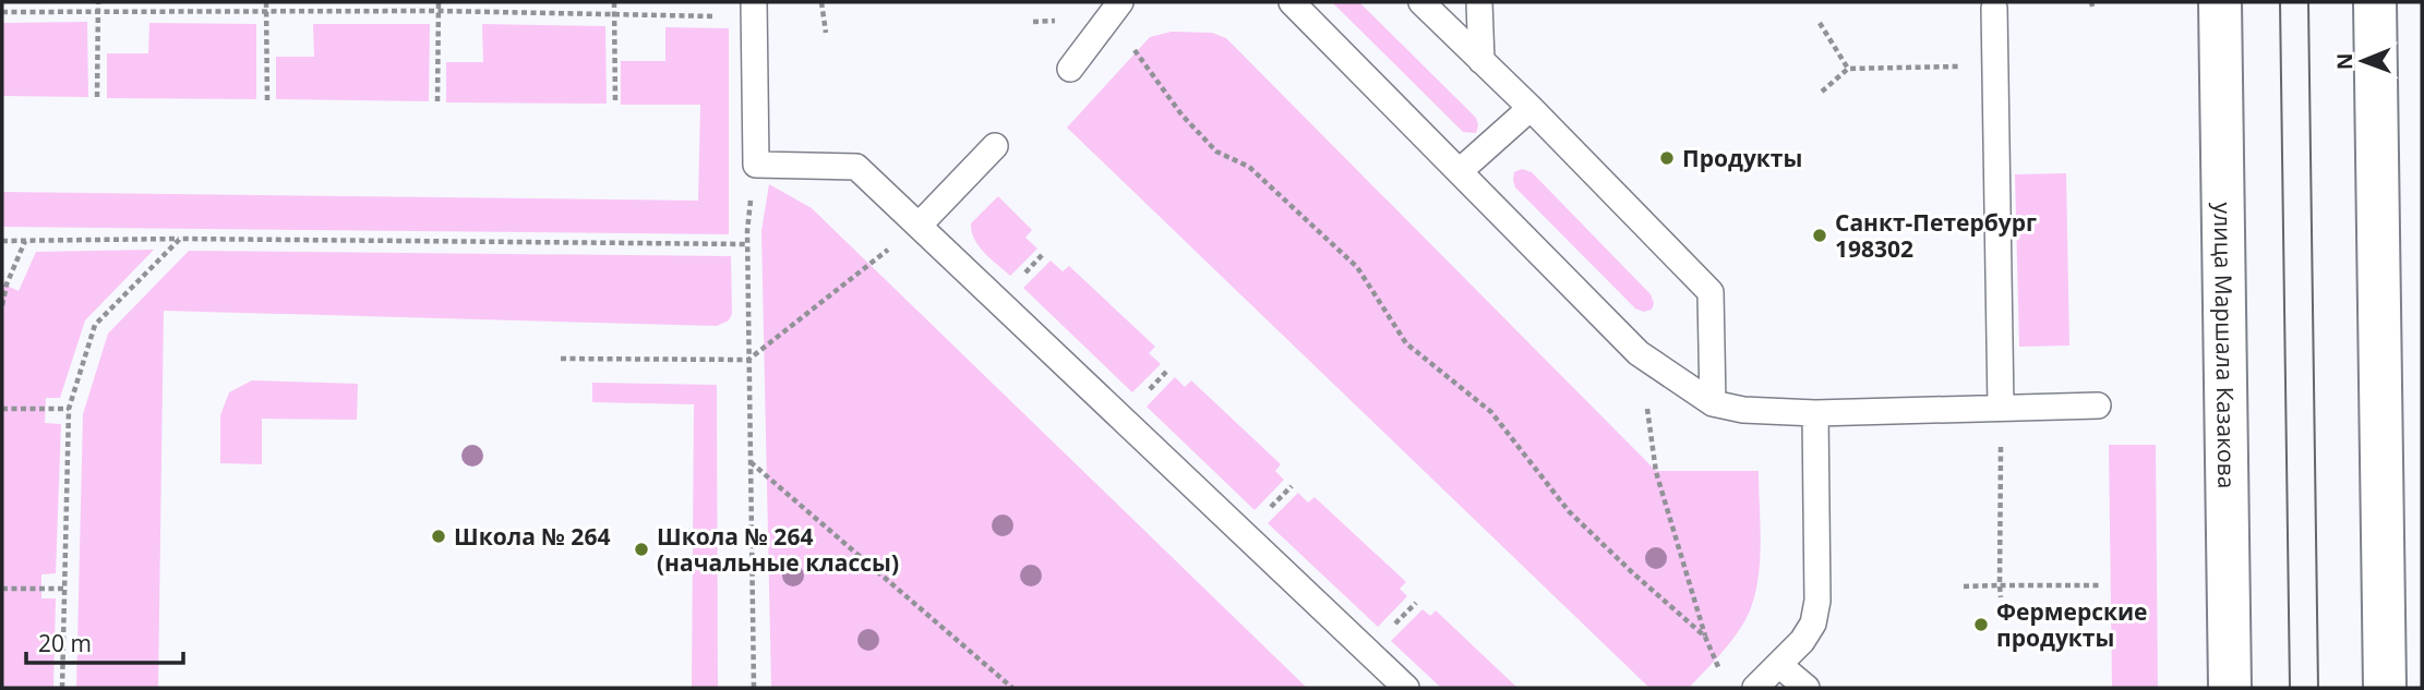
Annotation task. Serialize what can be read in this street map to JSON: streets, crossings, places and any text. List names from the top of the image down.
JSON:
{
  "streets": {
    "street": ["улица Маршала Казакова"]
  },
  "places": [
    "Продукты",
    "Санкт-Петербург 198302",
    "Школа № 264",
    "Школа № 264 (начальные классы)",
    "Фермерские продукты"
  ],
  "scale_bar": "20 m",
  "north": "left"
}
